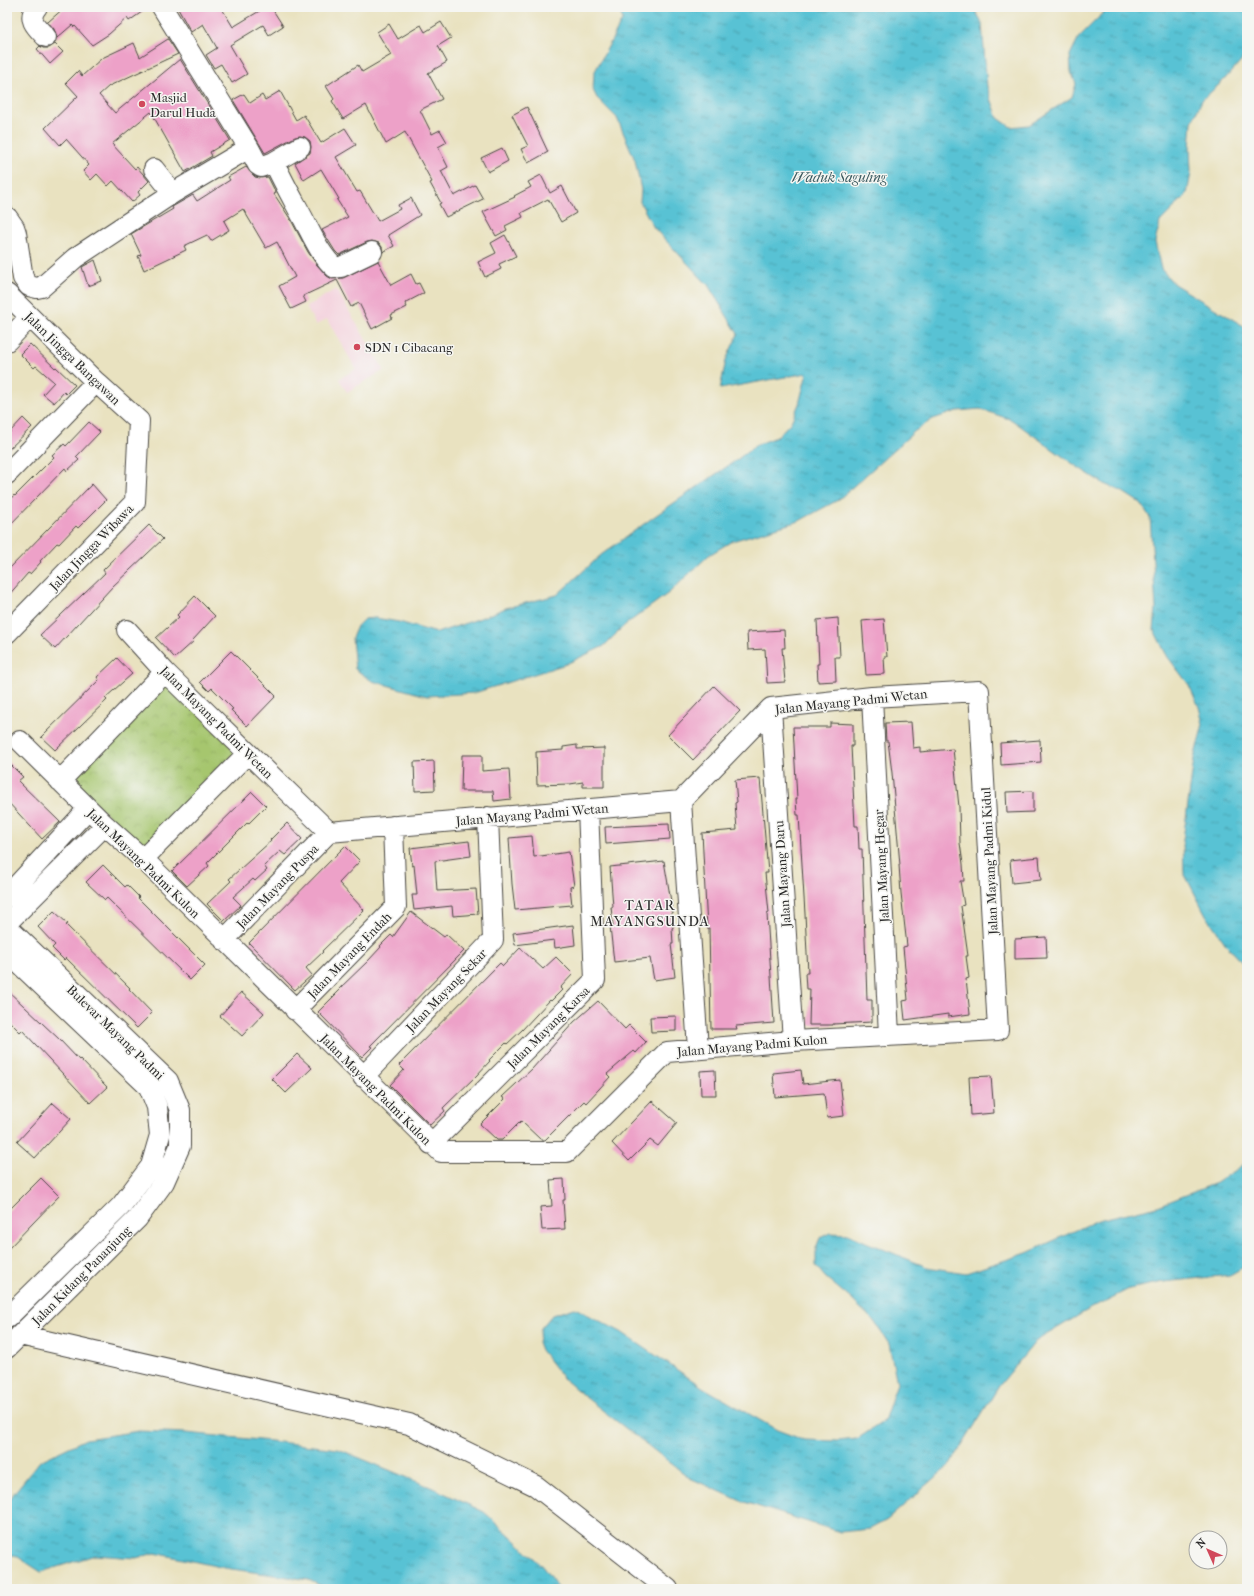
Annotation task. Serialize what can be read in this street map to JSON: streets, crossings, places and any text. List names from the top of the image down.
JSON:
{
  "streets": {
    "street": [
      "Jalan Jingga Bangawan",
      "Jalan Jingga Wibawa",
      "Jalan Mayang Padmi Wetan",
      "Jalan Mayang Padmi Kidul",
      "Jalan Mayang Padmi Kulon",
      "Jalan Mayang Hegar",
      "Jalan Mayang Daru",
      "Jalan Mayang Puspa",
      "Jalan Mayang Endah",
      "Jalan Mayang Sekar",
      "Jalan Mayang Karsa",
      "Bulevar Mayang Padmi",
      "Jalan Kidang Pananjung"
    ]
  },
  "crossings": [
    ["Jalan Jingga Bangawan", "Jalan Jingga Wibawa"],
    ["Jalan Mayang Padmi Wetan", "Jalan Mayang Padmi Kidul"],
    ["Jalan Mayang Padmi Wetan", "Jalan Mayang Hegar"],
    ["Jalan Mayang Padmi Wetan", "Jalan Mayang Daru"],
    ["Jalan Mayang Padmi Wetan", "Jalan Mayang Puspa"],
    ["Jalan Mayang Padmi Wetan", "Jalan Mayang Endah"],
    ["Jalan Mayang Padmi Wetan", "Jalan Mayang Sekar"],
    ["Jalan Mayang Padmi Wetan", "Jalan Mayang Karsa"],
    ["Jalan Mayang Padmi Kidul", "Jalan Mayang Padmi Kulon"],
    ["Jalan Mayang Padmi Kulon", "Jalan Mayang Hegar"],
    ["Jalan Mayang Padmi Kulon", "Jalan Mayang Daru"],
    ["Jalan Mayang Padmi Kulon", "Jalan Mayang Puspa"],
    ["Jalan Mayang Padmi Kulon", "Jalan Mayang Endah"],
    ["Jalan Mayang Padmi Kulon", "Jalan Mayang Sekar"],
    ["Jalan Mayang Padmi Kulon", "Jalan Mayang Karsa"],
    ["Bulevar Mayang Padmi", "Jalan Kidang Pananjung"]
  ],
  "districts": ["TATAR MAYANGSUNDA"],
  "water": ["Waduk Saguling"],
  "places": ["Masjid Darul Huda", "SDN 1 Cibacang"],
  "north": "top left"
}
